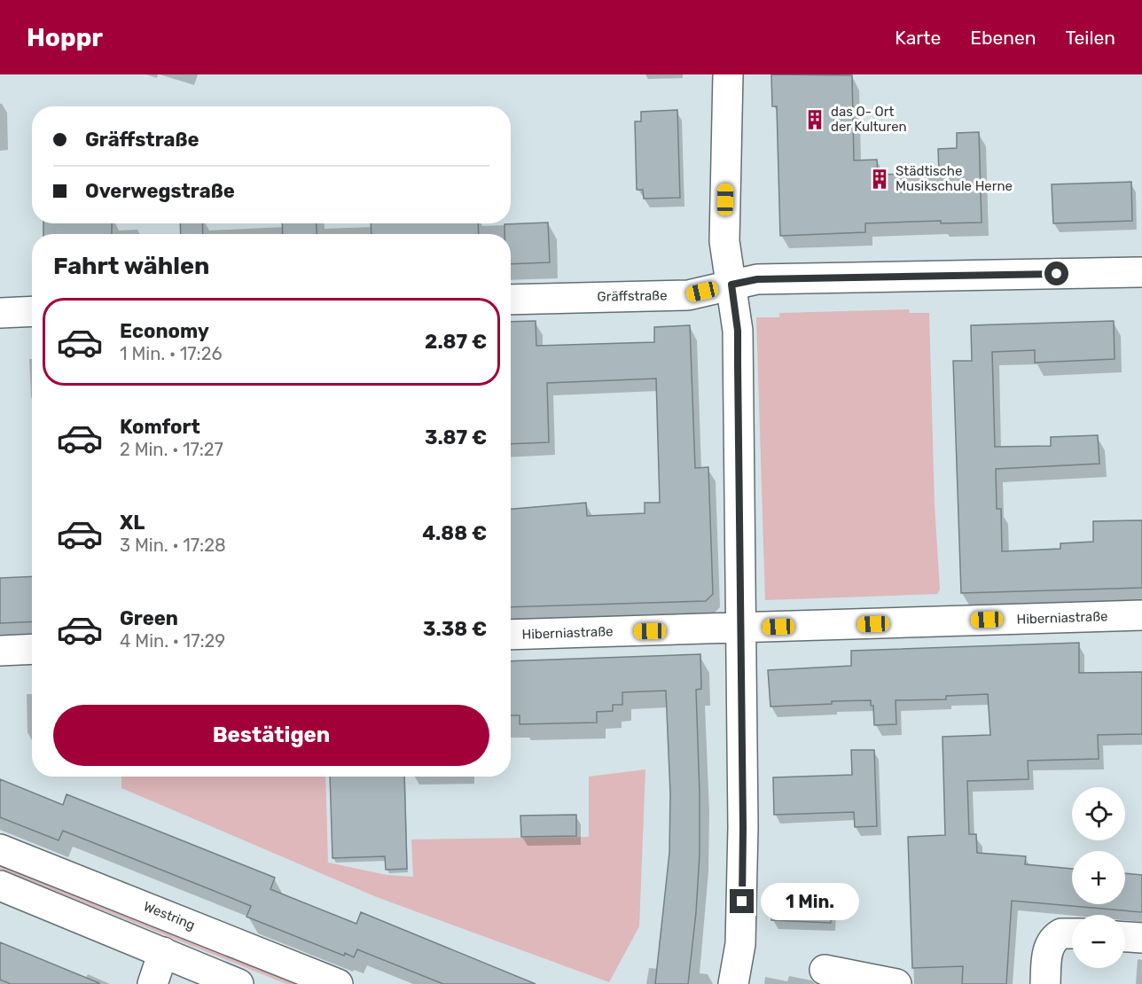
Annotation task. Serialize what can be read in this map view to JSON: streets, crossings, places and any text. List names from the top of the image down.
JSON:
{
  "streets": {
    "street": ["Gräffstraße", "Hiberniastraße", "Westring"]
  },
  "places": {
    "building": ["das O- Ort der Kulturen", "Städtische Musikschule Herne"]
  },
  "page": {
    "header": "Hoppr",
    "nav": ["Karte", "Ebenen", "Teilen"],
    "banner": ["Gräffstraße", "Overwegstraße"],
    "heading": "Fahrt wählen",
    "list": [
      {
        "name": "Economy",
        "note": "1 Min. · 17:26",
        "value": "2.87 €"
      },
      {
        "name": "Komfort",
        "note": "2 Min. · 17:27",
        "value": "3.87 €"
      },
      {
        "name": "XL",
        "note": "3 Min. · 17:28",
        "value": "4.88 €"
      },
      {
        "name": "Green",
        "note": "4 Min. · 17:29",
        "value": "3.38 €"
      }
    ],
    "buttons": "Bestätigen",
    "map_buttons": ["+", "−"],
    "bubble": "1 Min."
  }
}
